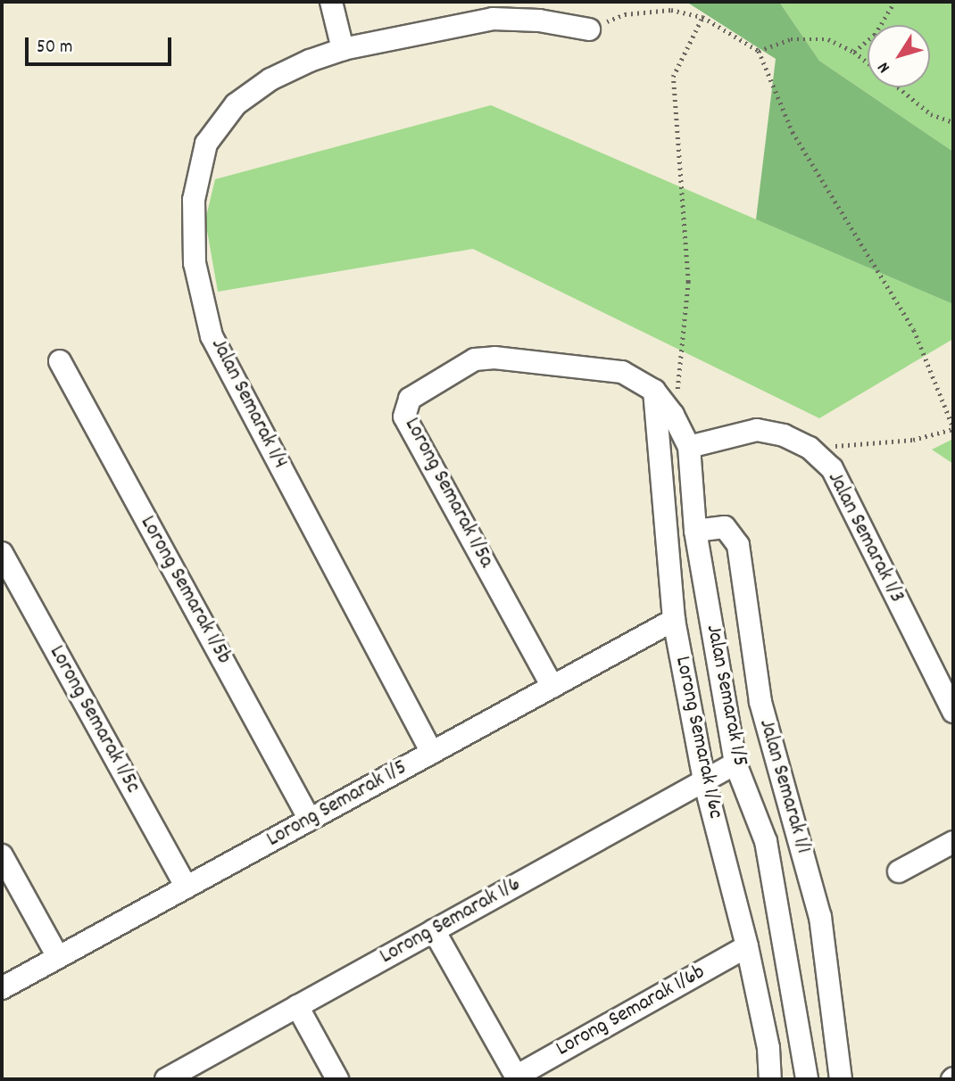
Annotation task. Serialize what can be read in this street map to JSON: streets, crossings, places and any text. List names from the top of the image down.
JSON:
{
  "streets": {
    "street": [
      "Jalan Semarak 1/4",
      "Lorong Semarak 1/5a",
      "Jalan Semarak 1/3",
      "Lorong Semarak 1/5b",
      "Jalan Semarak 1/5",
      "Lorong Semarak 1/5c",
      "Lorong Semarak 1/6c",
      "Jalan Semarak 1/1",
      "Lorong Semarak 1/5",
      "Lorong Semarak 1/6",
      "Lorong Semarak 1/6b"
    ]
  },
  "crossings": [
    ["Jalan Semarak 1/4", "Lorong Semarak 1/5"],
    ["Lorong Semarak 1/5a", "Jalan Semarak 1/5"],
    ["Lorong Semarak 1/5a", "Lorong Semarak 1/6c"],
    ["Lorong Semarak 1/5a", "Lorong Semarak 1/5"],
    ["Jalan Semarak 1/3", "Jalan Semarak 1/5"],
    ["Lorong Semarak 1/5b", "Lorong Semarak 1/5"],
    ["Jalan Semarak 1/5", "Lorong Semarak 1/6c"],
    ["Jalan Semarak 1/5", "Jalan Semarak 1/1"],
    ["Jalan Semarak 1/5", "Lorong Semarak 1/6"],
    ["Lorong Semarak 1/5c", "Lorong Semarak 1/5"],
    ["Lorong Semarak 1/6c", "Lorong Semarak 1/5"],
    ["Lorong Semarak 1/6c", "Lorong Semarak 1/6"],
    ["Lorong Semarak 1/6c", "Lorong Semarak 1/6b"]
  ],
  "scale_bar": "50 m",
  "north": "bottom left"
}
